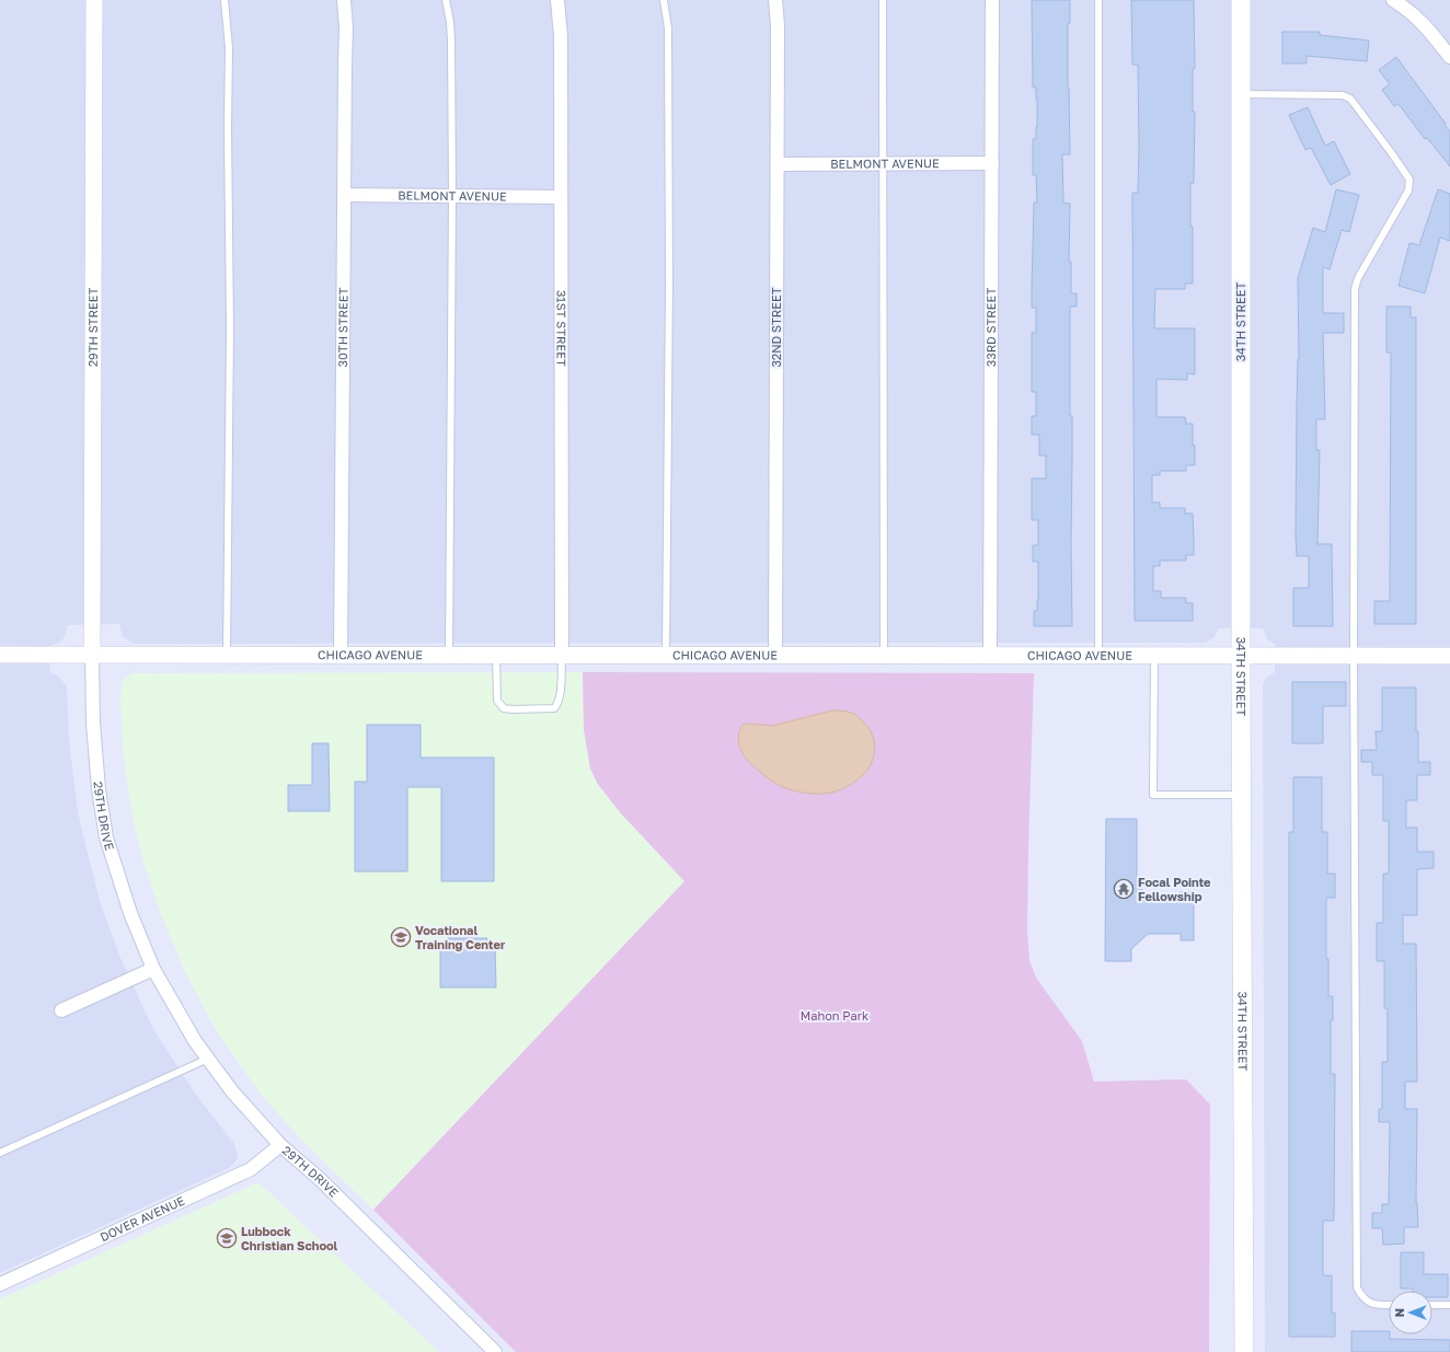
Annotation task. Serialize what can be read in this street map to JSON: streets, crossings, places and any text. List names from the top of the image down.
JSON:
{
  "streets": {
    "main road": ["34TH STREET"],
    "street": [
      "BELMONT AVENUE",
      "29TH STREET",
      "30TH STREET",
      "31ST STREET",
      "32ND STREET",
      "33RD STREET",
      "CHICAGO AVENUE",
      "29TH DRIVE",
      "DOVER AVENUE"
    ]
  },
  "crossings": [
    ["BELMONT AVENUE", "30TH STREET"],
    ["BELMONT AVENUE", "31ST STREET"],
    ["BELMONT AVENUE", "32ND STREET"],
    ["BELMONT AVENUE", "33RD STREET"],
    ["34TH STREET", "CHICAGO AVENUE"],
    ["29TH STREET", "CHICAGO AVENUE"],
    ["29TH STREET", "29TH DRIVE"],
    ["30TH STREET", "CHICAGO AVENUE"],
    ["31ST STREET", "CHICAGO AVENUE"],
    ["32ND STREET", "CHICAGO AVENUE"],
    ["33RD STREET", "CHICAGO AVENUE"],
    ["CHICAGO AVENUE", "29TH DRIVE"],
    ["29TH DRIVE", "DOVER AVENUE"]
  ],
  "parks": ["Mahon Park"],
  "places": {
    "temple": ["Focal Pointe Fellowship"],
    "school or university": ["Vocational Training Center", "Lubbock Christian School"]
  },
  "north": "left"
}
